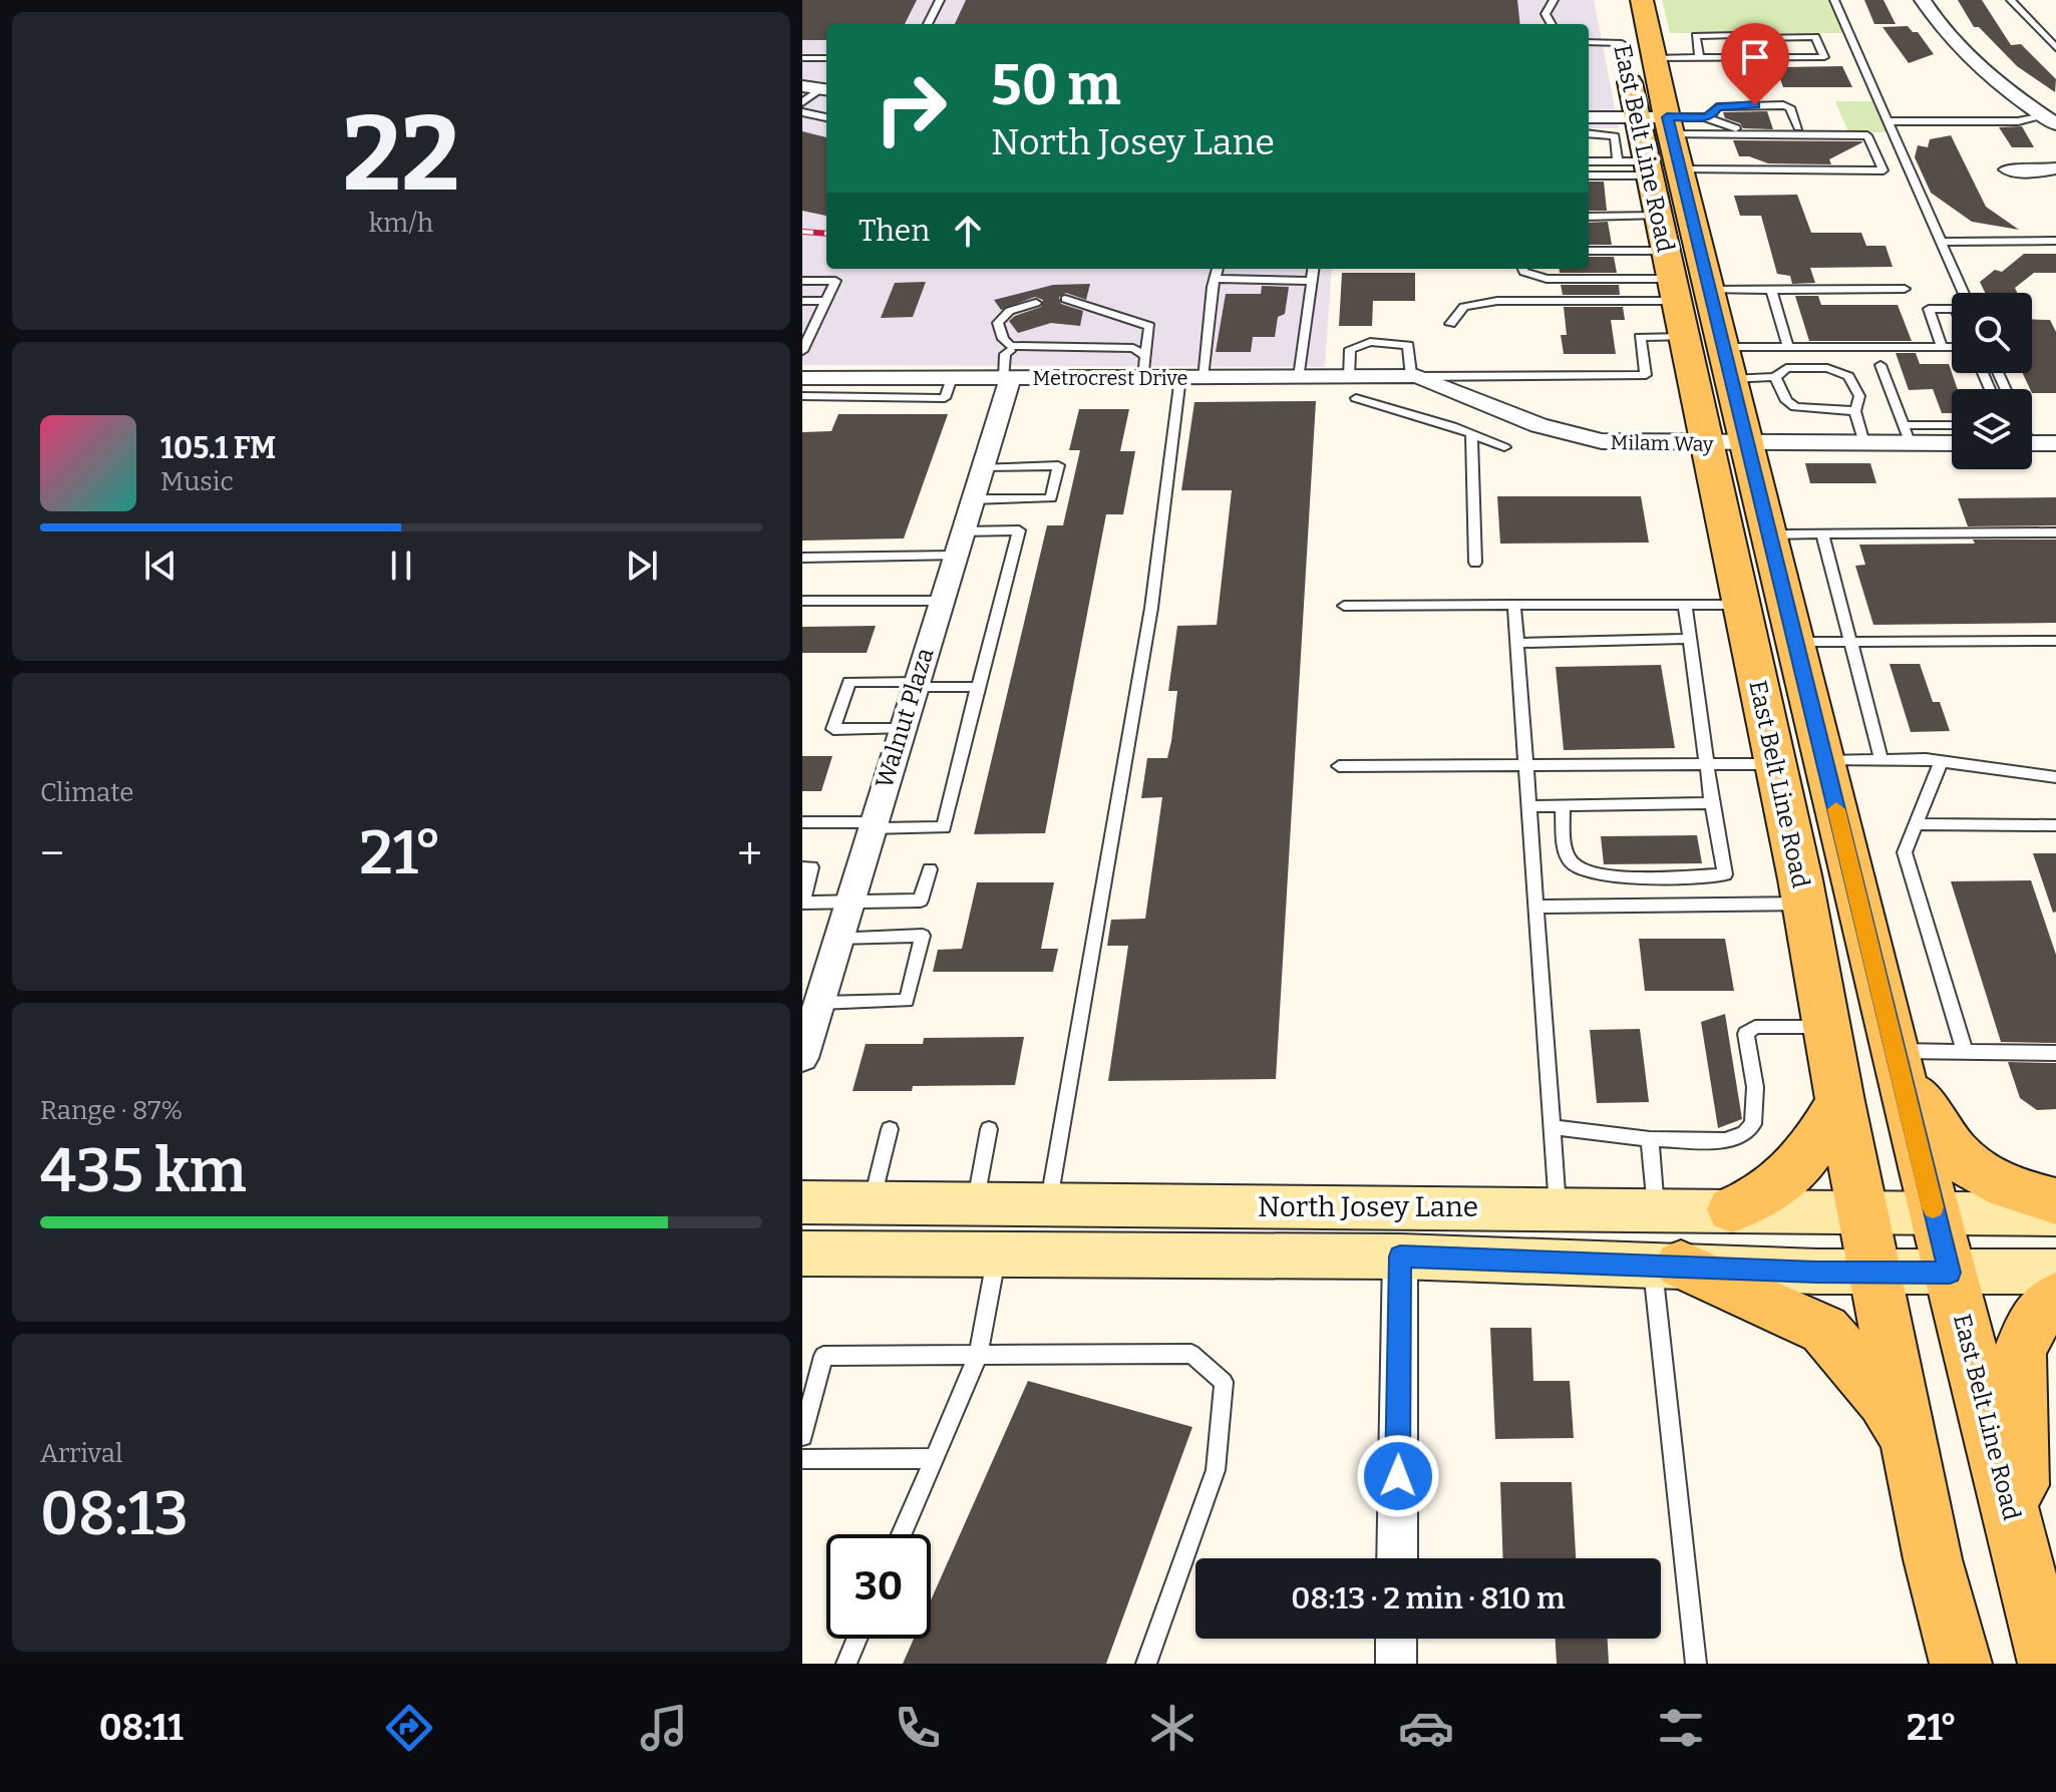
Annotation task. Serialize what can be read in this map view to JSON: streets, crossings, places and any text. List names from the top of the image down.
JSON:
{
  "streets": {
    "main road": ["East Belt Line Road", "North Josey Lane"],
    "street": ["Metrocrest Drive", "Milam Way", "Walnut Plaza"]
  },
  "crossings": [
    ["East Belt Line Road", "Milam Way"],
    ["East Belt Line Road", "North Josey Lane"],
    ["Metrocrest Drive", "Milam Way"],
    ["Metrocrest Drive", "Walnut Plaza"]
  ],
  "page": {
    "tile": [
      ["22", "km/h"],
      "Climate",
      ["Range · 87%", "435 km"],
      ["Arrival", "08:13"]
    ],
    "turn": ["50 m", "North Josey Lane"],
    "then": "Then",
    "song": ["105.1 FM", "Music"],
    "heat": ["−", "21°", "+"],
    "limit": "30",
    "trip": "08:13 · 2 min · 810 m",
    "tabs": ["08:11", "21°"]
  }
}
